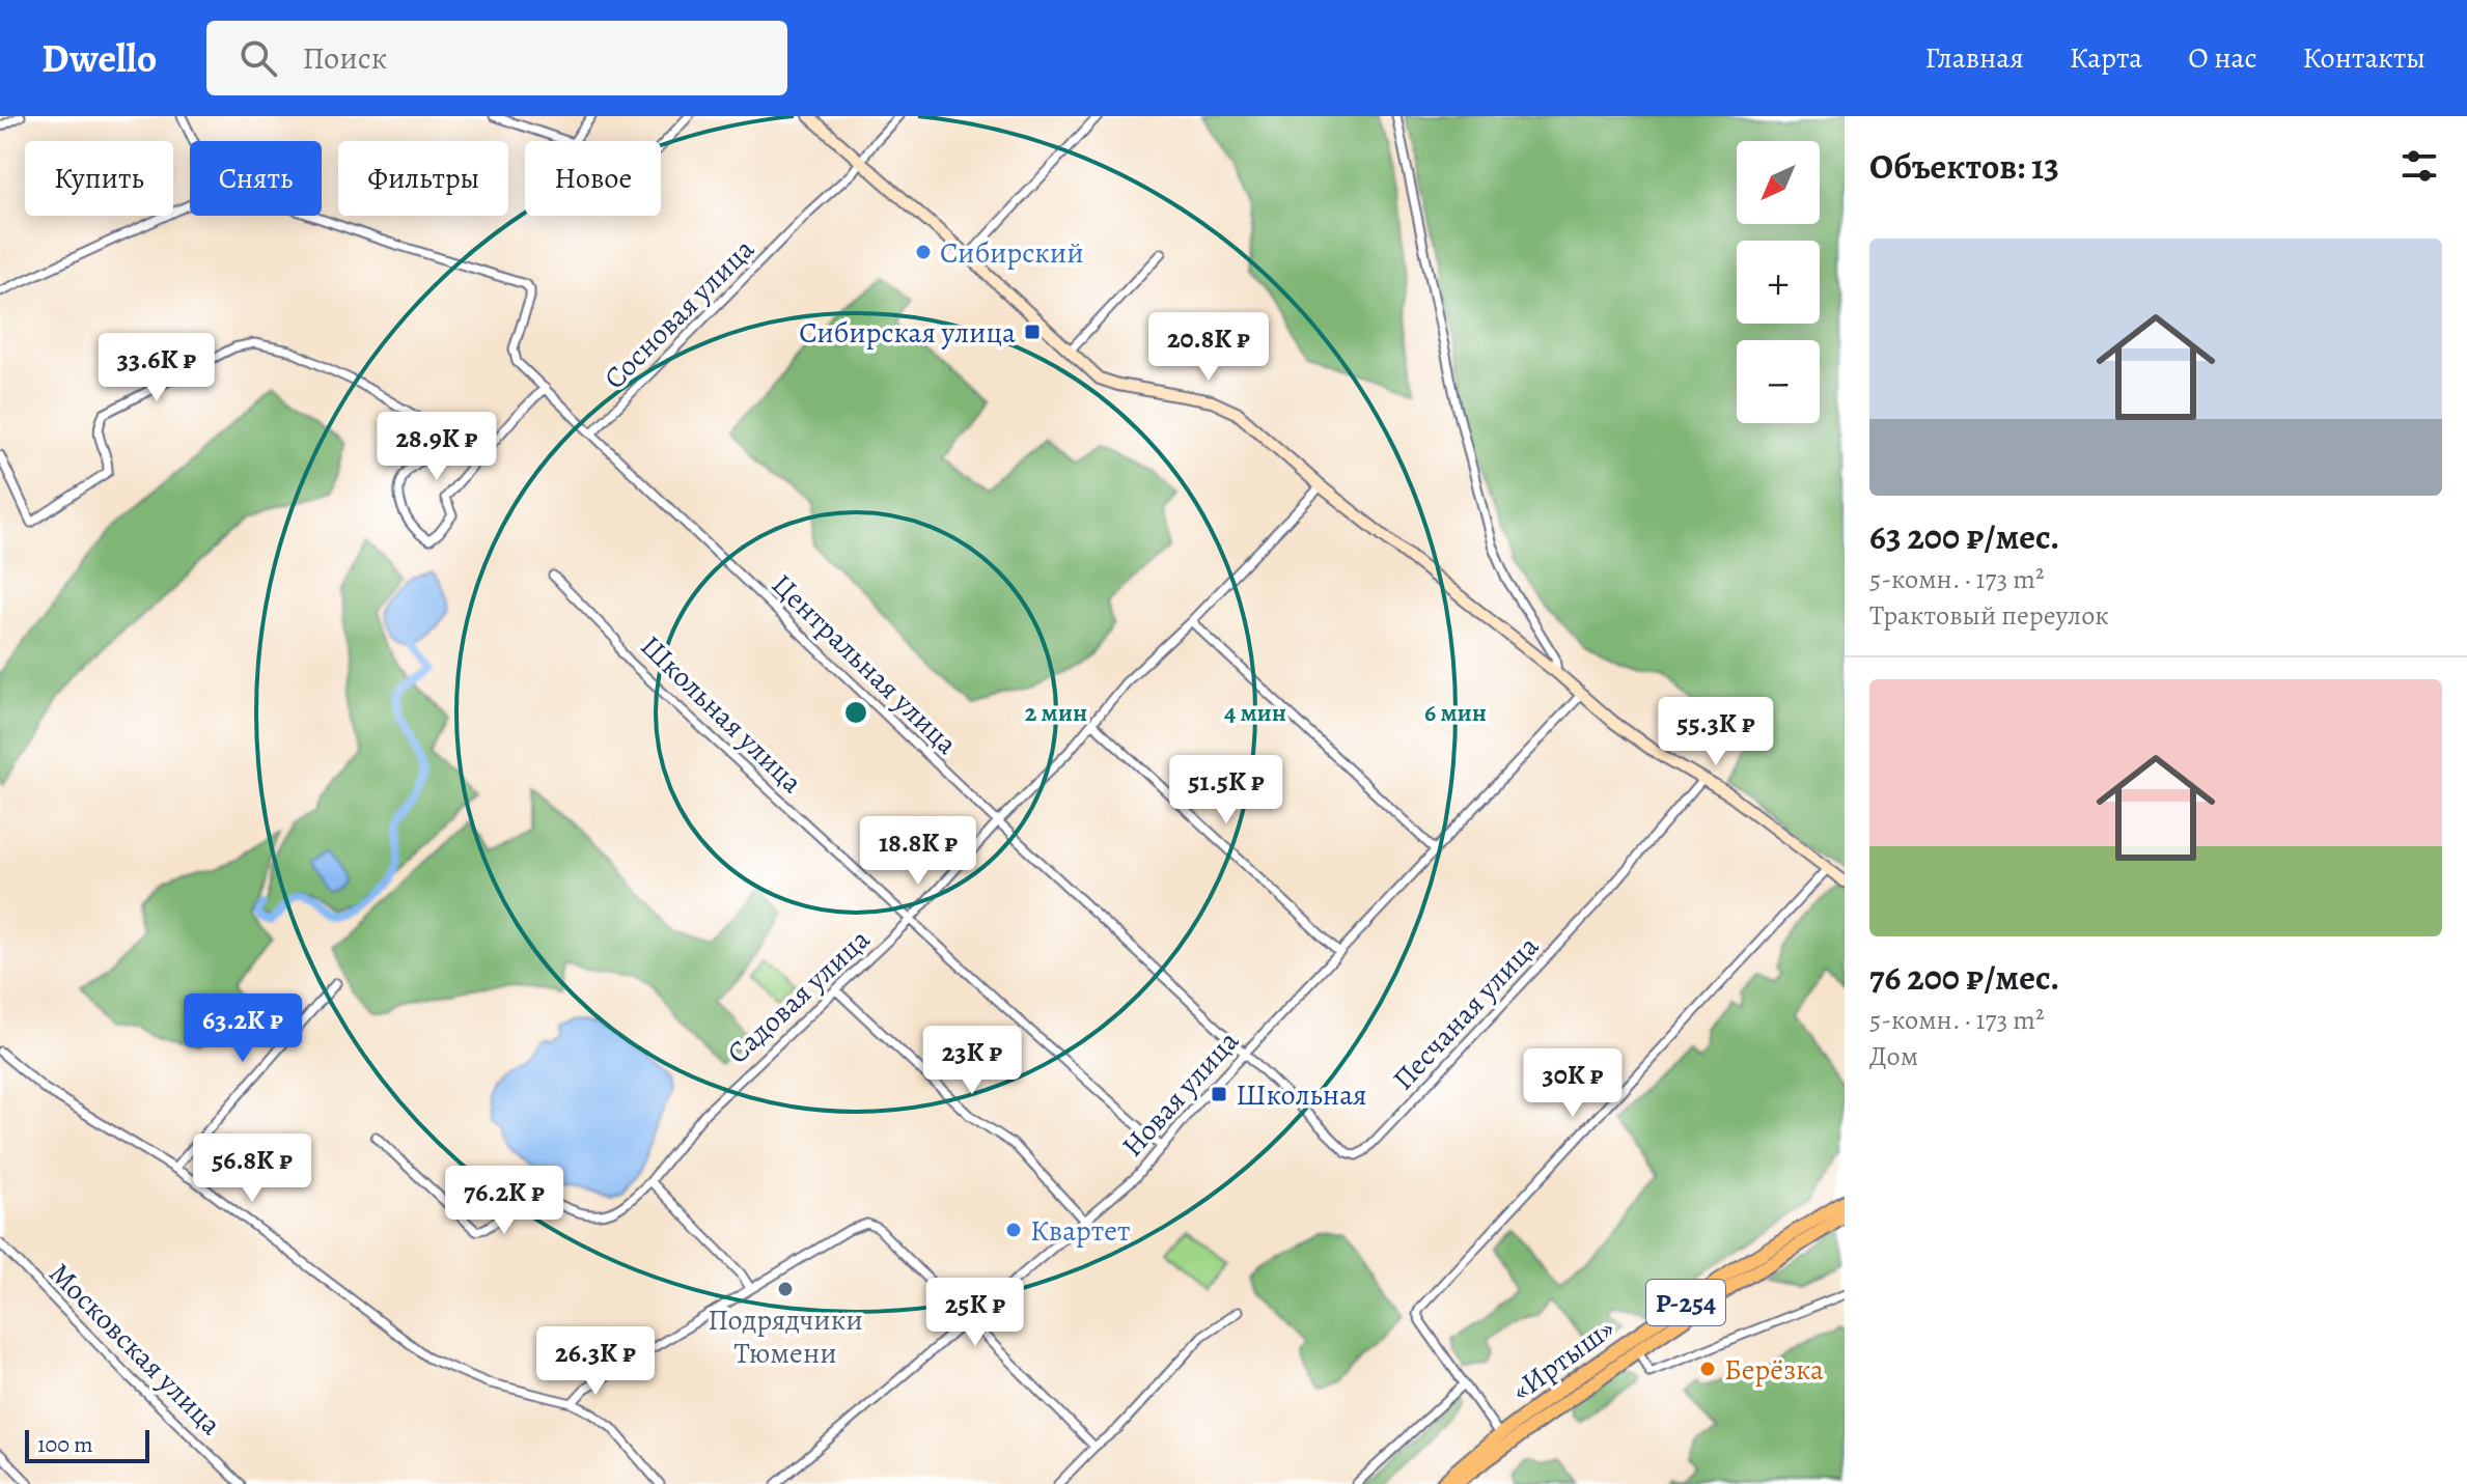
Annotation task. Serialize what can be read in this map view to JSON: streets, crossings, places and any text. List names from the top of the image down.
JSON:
{
  "streets": {
    "highway": ["Р-254", "«Иртыш»"],
    "street": [
      "Сосновая улица",
      "Центральная улица",
      "Школьная улица",
      "Садовая улица",
      "Песчаная улица",
      "Новая улица",
      "Московская улица"
    ]
  },
  "crossings": [
    ["Сосновая улица", "Центральная улица"],
    ["Центральная улица", "Садовая улица"],
    ["Центральная улица", "Песчаная улица"],
    ["Центральная улица", "Новая улица"],
    ["Школьная улица", "Садовая улица"],
    ["Школьная улица", "Новая улица"],
    ["Песчаная улица", "Новая улица"]
  ],
  "places": {
    "other": [
      "Сибирский",
      "Квартет",
      "Подрядчики Тюмени",
      "Берёзка"
    ],
    "transit": ["Сибирская улица", "Школьная"]
  },
  "scale_bar": "100 m",
  "north": "bottom left",
  "page": {
    "header": "Dwello",
    "search": "Поиск",
    "nav": [
      "Главная",
      "Карта",
      "О нас",
      "Контакты"
    ],
    "heading": "Объектов: 13",
    "map_buttons": ["+", "−"],
    "chip": [
      "Купить",
      "Снять",
      "Фильтры",
      "Новое"
    ],
    "list": [
      {
        "name": "63 200 ₽/мес.",
        "note": "5-комн. · 173 m² · Трактовый переулок"
      },
      {
        "name": "76 200 ₽/мес.",
        "note": "5-комн. · 173 m² · Дом"
      }
    ],
    "price": [
      "20.8K ₽",
      "33.6K ₽",
      "28.9K ₽",
      "55.3K ₽",
      "51.5K ₽",
      "18.8K ₽",
      "63.2K ₽",
      "23K ₽",
      "30K ₽",
      "56.8K ₽",
      "76.2K ₽",
      "25K ₽",
      "26.3K ₽"
    ],
    "scale": "100 m"
  },
  "rings": ["2 мин", "4 мин", "6 мин"]
}
